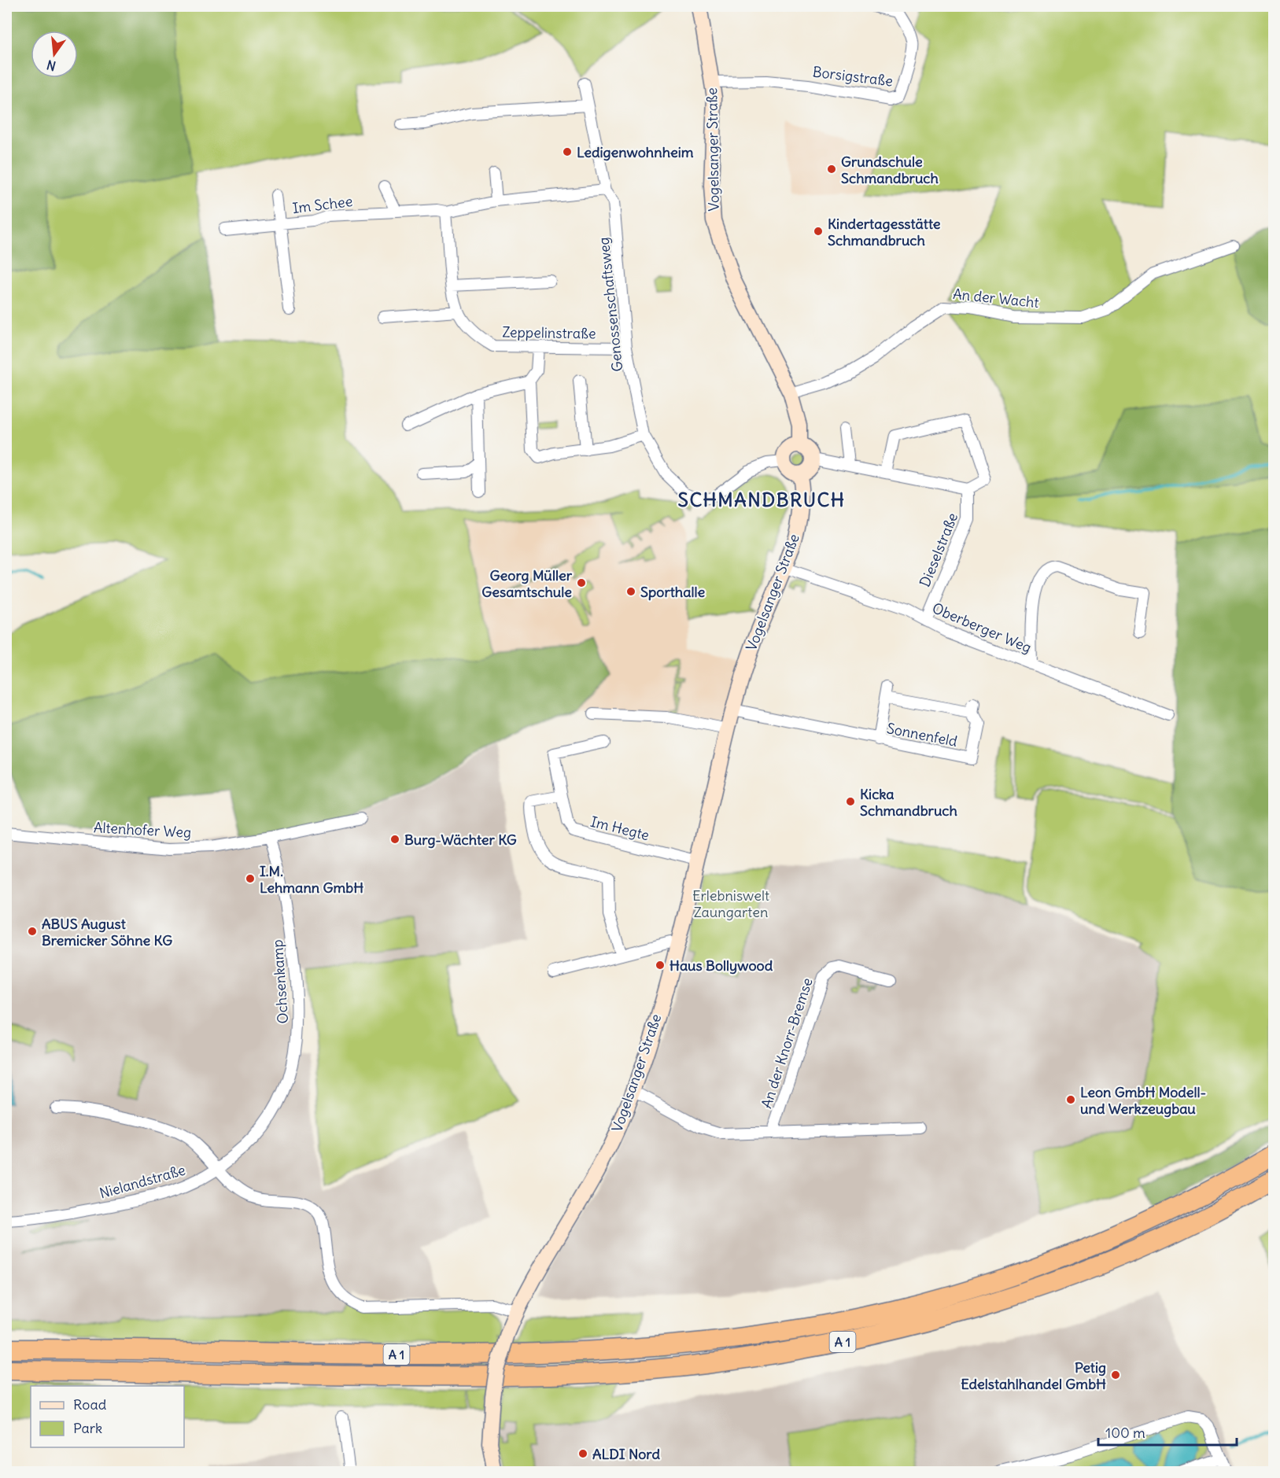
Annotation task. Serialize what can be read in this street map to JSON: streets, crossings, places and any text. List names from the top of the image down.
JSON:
{
  "streets": {
    "highway": ["A 1"],
    "street": [
      "Borsigstraße",
      "Vogelsanger Straße",
      "Im Schee",
      "An der Wacht",
      "Genossenschaftsweg",
      "Zeppelinstraße",
      "Dieselstraße",
      "Oberberger Weg",
      "Sonnenfeld",
      "Im Hegte",
      "Altenhofer Weg",
      "Ochsenkamp",
      "An der Knorr-Bremse",
      "Nielandstraße"
    ]
  },
  "crossings": [
    ["Borsigstraße", "Vogelsanger Straße"],
    ["Vogelsanger Straße", "An der Wacht"],
    ["Vogelsanger Straße", "Genossenschaftsweg"],
    ["Vogelsanger Straße", "Oberberger Weg"],
    ["Vogelsanger Straße", "Sonnenfeld"],
    ["Vogelsanger Straße", "Im Hegte"],
    ["Vogelsanger Straße", "An der Knorr-Bremse"],
    ["Im Schee", "Genossenschaftsweg"],
    ["Im Schee", "Zeppelinstraße"],
    ["Genossenschaftsweg", "Zeppelinstraße"],
    ["Dieselstraße", "Oberberger Weg"],
    ["Altenhofer Weg", "Ochsenkamp"],
    ["Ochsenkamp", "Nielandstraße"]
  ],
  "districts": ["SCHMANDBRUCH"],
  "parks": ["Erlebniswelt Zaungarten"],
  "places": [
    "Ledigenwohnheim",
    "Grundschule Schmandbruch",
    "Kindertagesstätte Schmandbruch",
    "Georg Müller Gesamtschule",
    "Sporthalle",
    "Kicka Schmandbruch",
    "Burg-Wächter KG",
    "I.M. Lehmann GmbH",
    "ABUS August Bremicker Söhne KG",
    "Haus Bollywood",
    "Leon GmbH Modell- und Werkzeugbau",
    "Petig Edelstahlhandel GmbH",
    "ALDI Nord"
  ],
  "legend": ["Road", "Park"],
  "scale_bar": "100 m",
  "north": "bottom"
}
